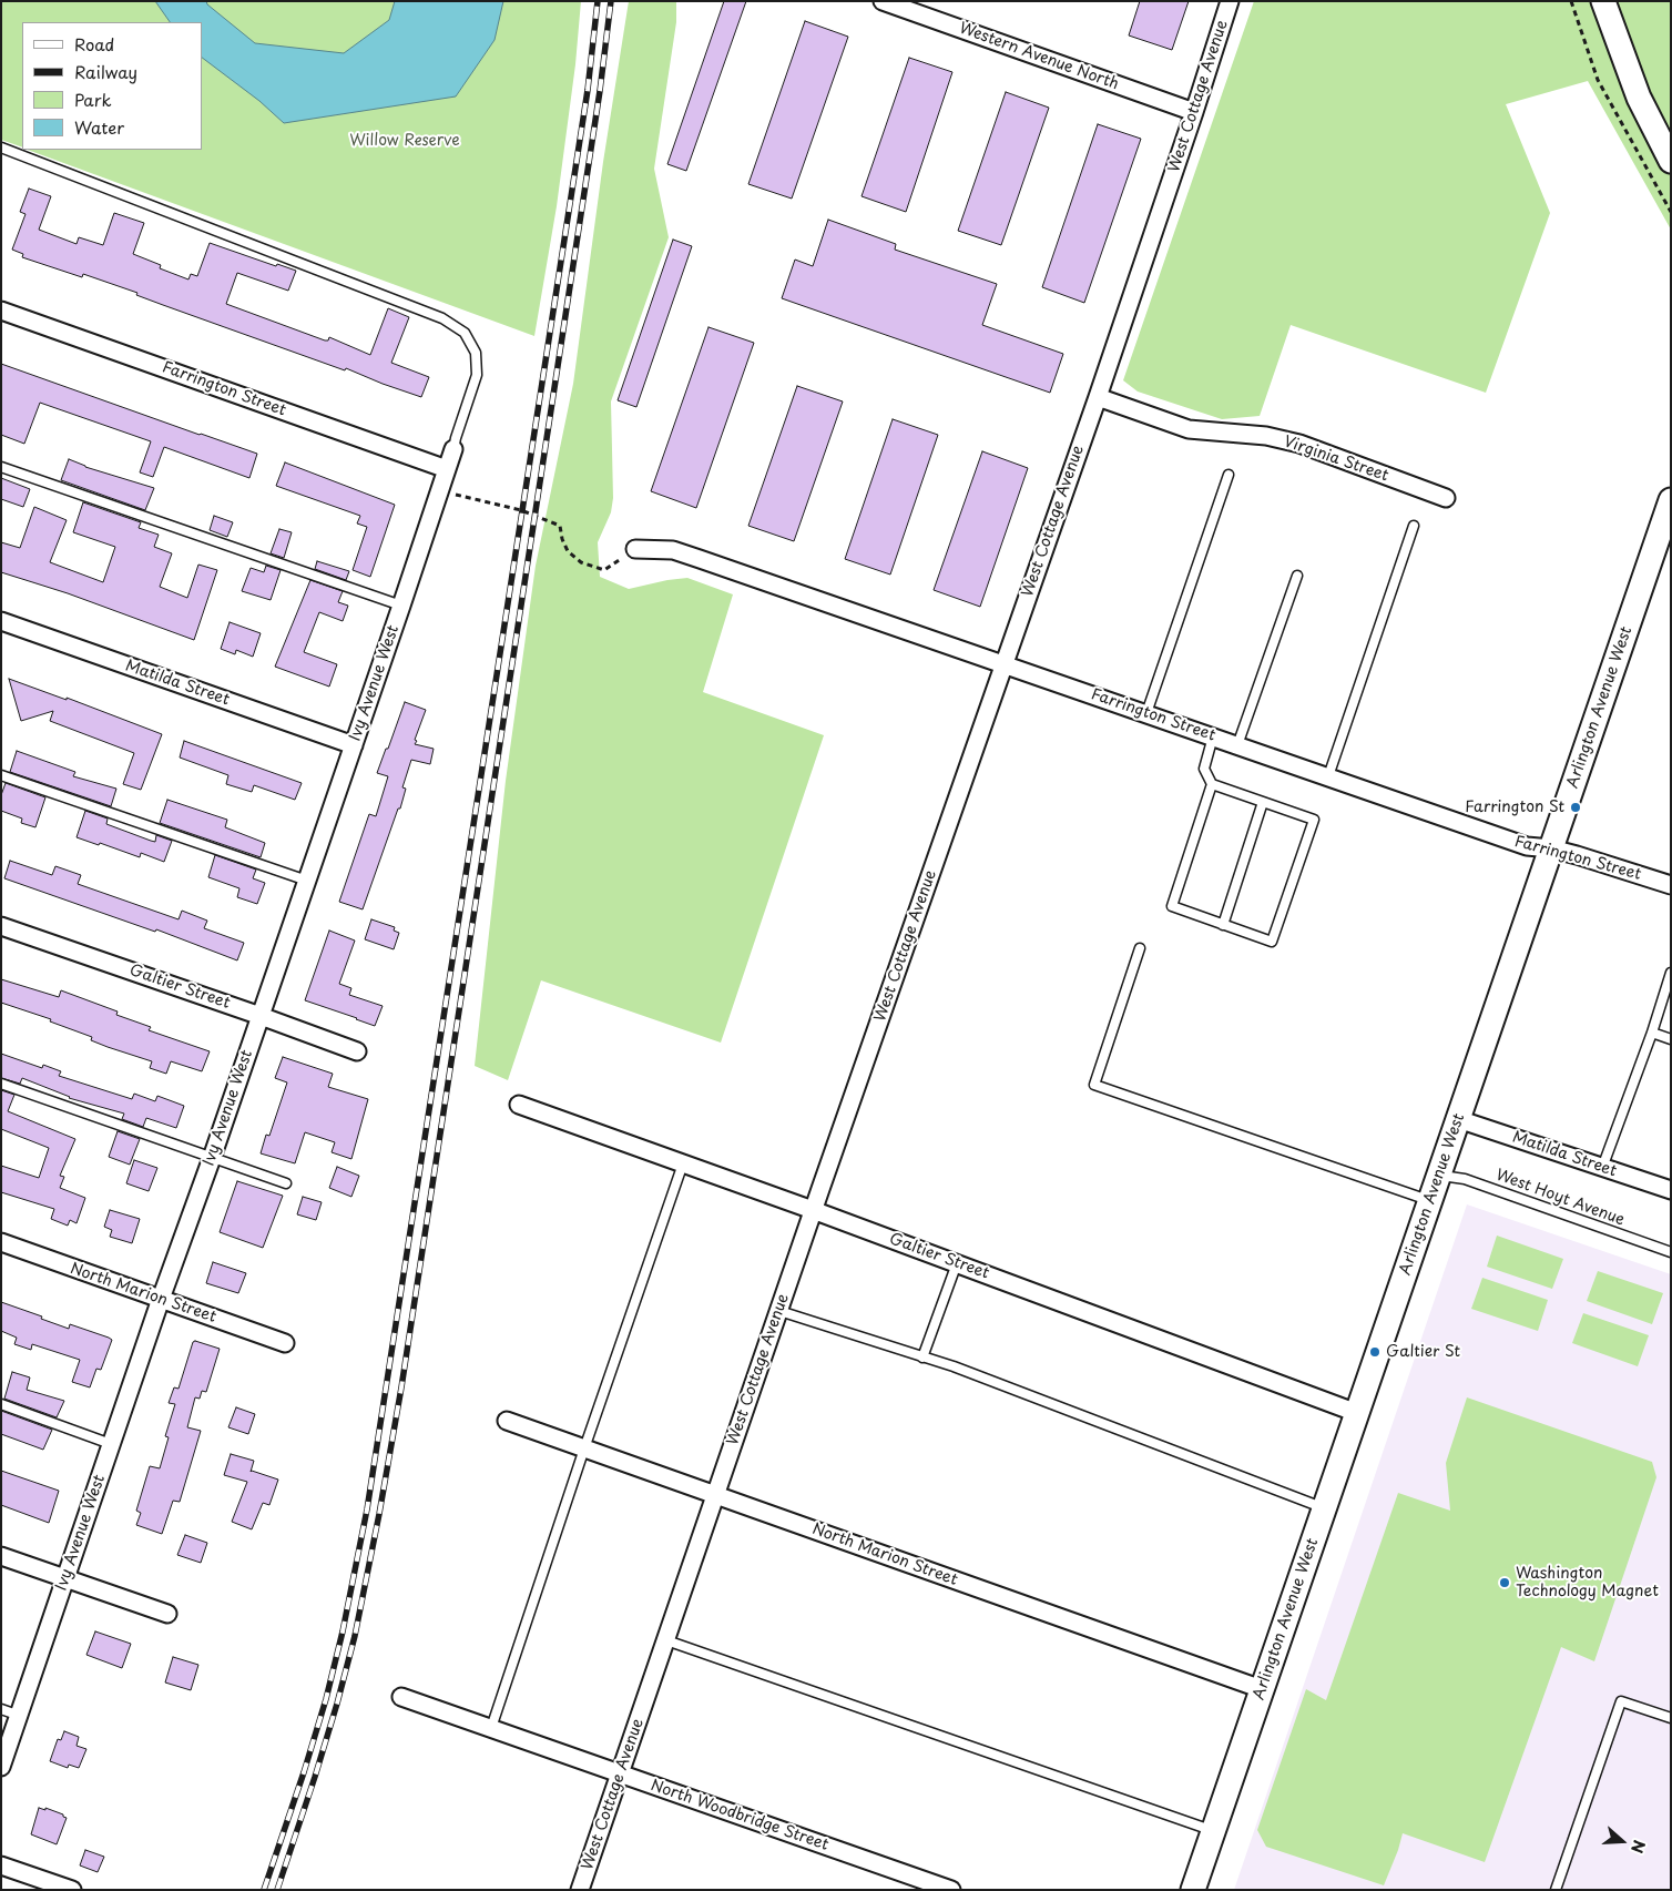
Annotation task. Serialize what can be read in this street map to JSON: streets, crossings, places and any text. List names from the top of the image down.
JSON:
{
  "streets": {
    "street": [
      "Western Avenue North",
      "West Cottage Avenue",
      "Farrington Street",
      "Virginia Street",
      "Matilda Street",
      "Ivy Avenue West",
      "Arlington Avenue West",
      "Galtier Street",
      "North Marion Street",
      "North Woodbridge Street"
    ],
    "lane": ["West Hoyt Avenue"]
  },
  "crossings": [
    ["Western Avenue North", "West Cottage Avenue"],
    ["West Cottage Avenue", "Farrington Street"],
    ["West Cottage Avenue", "Virginia Street"],
    ["West Cottage Avenue", "Galtier Street"],
    ["West Cottage Avenue", "North Marion Street"],
    ["West Cottage Avenue", "North Woodbridge Street"],
    ["Farrington Street", "Ivy Avenue West"],
    ["Farrington Street", "Arlington Avenue West"],
    ["Matilda Street", "Ivy Avenue West"],
    ["Matilda Street", "Arlington Avenue West"],
    ["Ivy Avenue West", "Galtier Street"],
    ["Ivy Avenue West", "North Marion Street"],
    ["Arlington Avenue West", "Galtier Street"],
    ["Arlington Avenue West", "West Hoyt Avenue"],
    ["Arlington Avenue West", "North Marion Street"]
  ],
  "parks": ["Willow Reserve"],
  "places": ["Farrington St", "Galtier St", "Washington Technology Magnet"],
  "legend": [
    "Road",
    "Railway",
    "Park",
    "Water"
  ],
  "north": "right"
}
